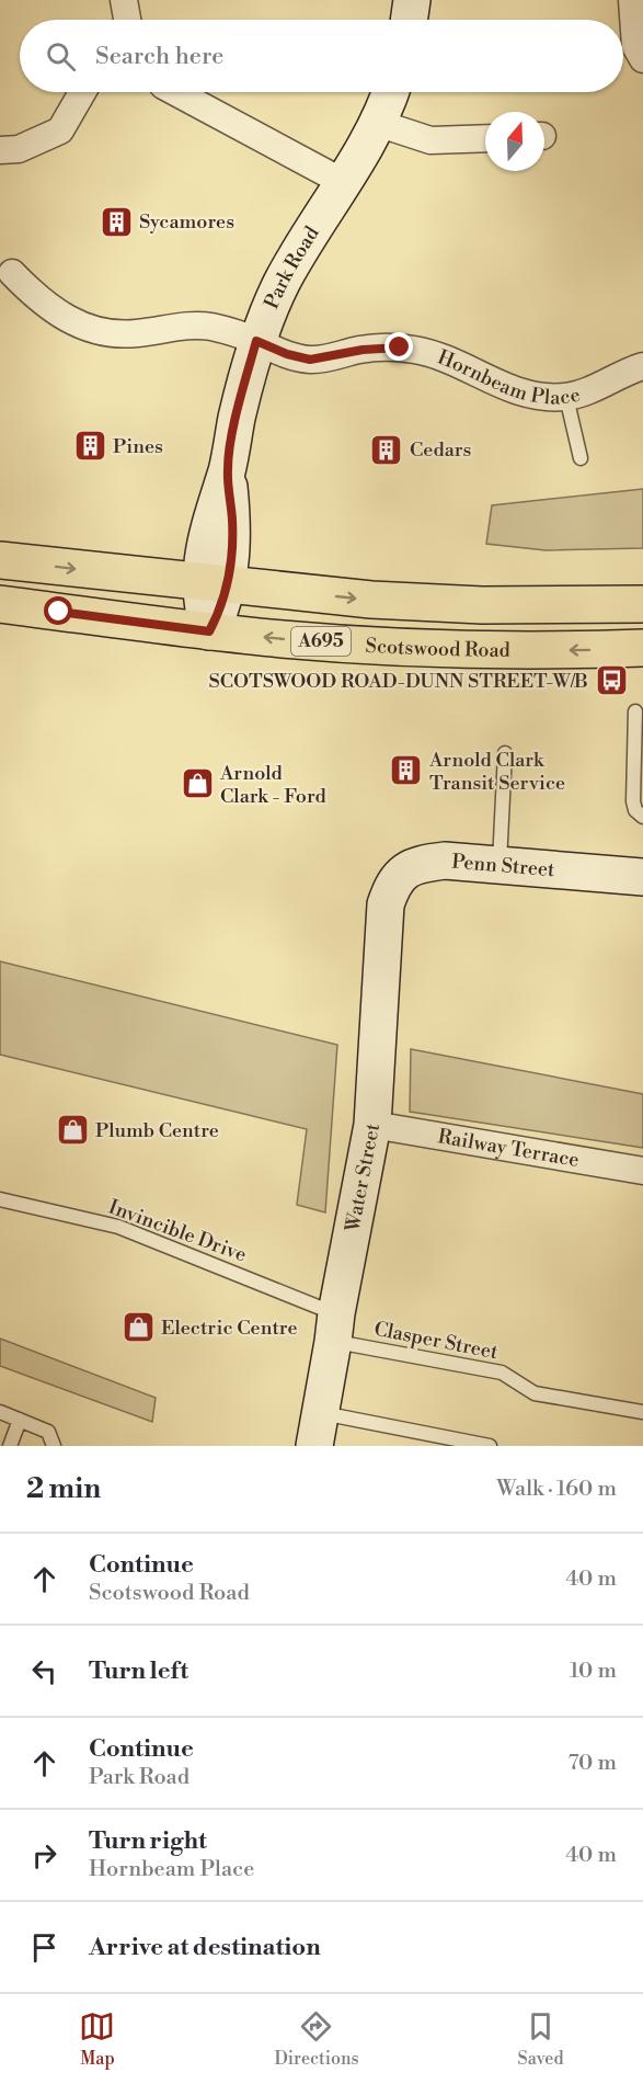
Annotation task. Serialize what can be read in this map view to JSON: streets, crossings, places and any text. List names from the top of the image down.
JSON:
{
  "streets": {
    "main road": ["A695", "Scotswood Road"],
    "street": [
      "Park Road",
      "Hornbeam Place",
      "Penn Street",
      "Railway Terrace",
      "Water Street"
    ],
    "lane": ["Invincible Drive", "Clasper Street"]
  },
  "crossings": [
    ["Park Road", "Hornbeam Place"],
    ["Park Road", "A695"],
    ["Park Road", "Scotswood Road"],
    ["Penn Street", "Water Street"],
    ["Railway Terrace", "Water Street"],
    ["Water Street", "Invincible Drive"],
    ["Water Street", "Clasper Street"],
    ["Invincible Drive", "Clasper Street"]
  ],
  "places": {
    "building": [
      "Sycamores",
      "Pines",
      "Cedars",
      "Arnold Clark Transit Service"
    ],
    "bus stop": ["SCOTSWOOD ROAD-DUNN STREET-W/B"],
    "shop": ["Arnold Clark - Ford", "Plumb Centre", "Electric Centre"]
  },
  "north": "top",
  "page": {
    "search": "Search here",
    "heading": ["2 min", "Walk · 160 m"],
    "list": [
      ["Continue", "Scotswood Road", "40 m"],
      ["Turn left", "10 m"],
      ["Continue", "Park Road", "70 m"],
      ["Turn right", "Hornbeam Place", "40 m"],
      "Arrive at destination"
    ],
    "nav": ["Map", "Directions", "Saved"]
  }
}
